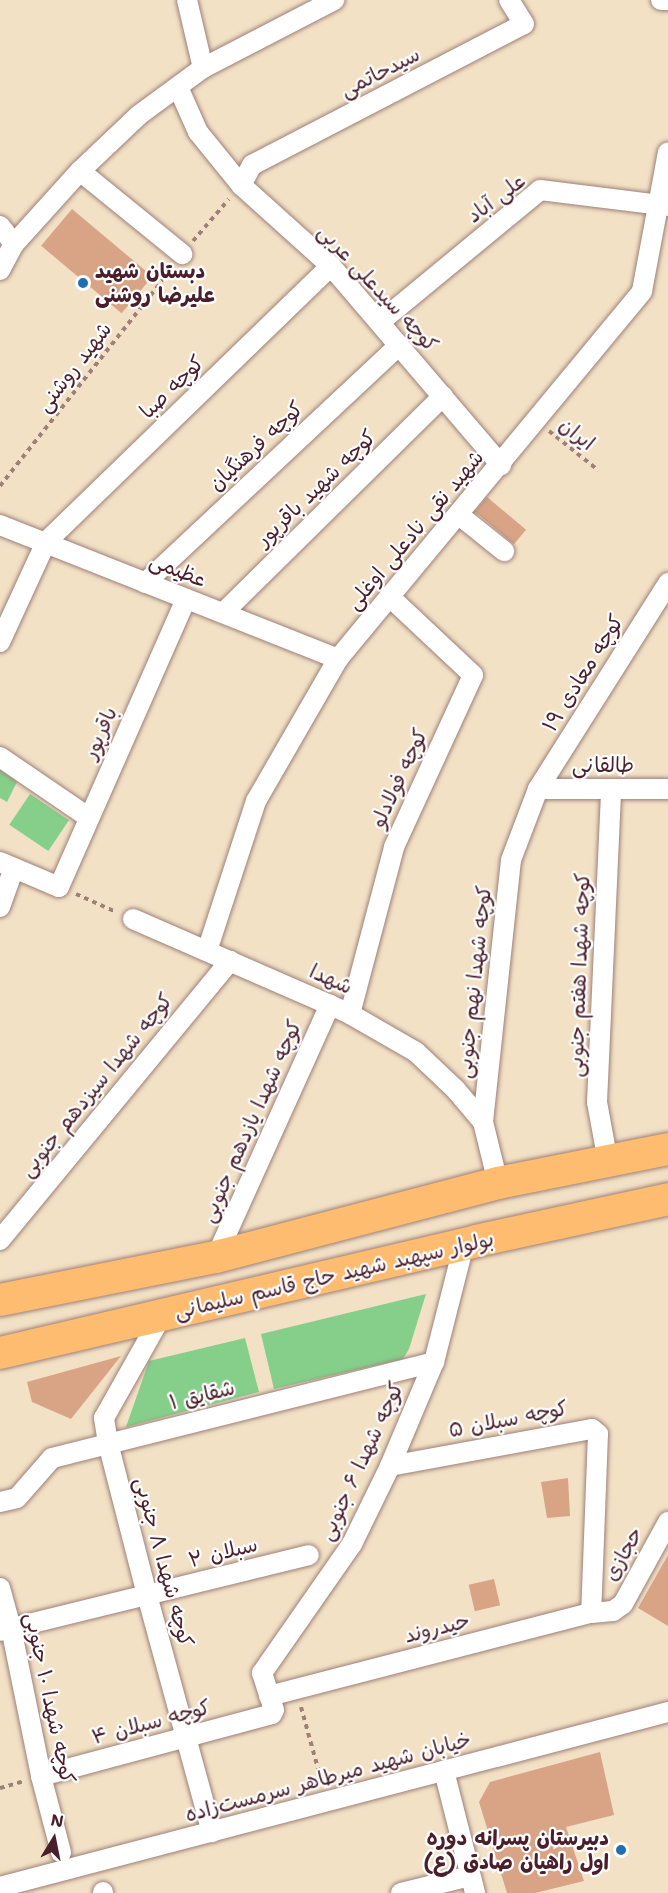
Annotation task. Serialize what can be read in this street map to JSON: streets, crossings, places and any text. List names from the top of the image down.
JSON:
{
  "streets": {
    "main road": ["بولوار سپهبد شهید حاج قاسم سلیمانی"],
    "street": [
      "سیدحاتمی",
      "علی آباد",
      "کوچه سیدعلی عربی",
      "کوچه صبا",
      "کوچه فرهنگیان",
      "کوچه شهید باقرپور",
      "شهید نقی نادعلی اوغلی",
      "عظیمی",
      "کوچه معادی ۱۹",
      "باقرپور",
      "طالقانی",
      "کوچه فولادلو",
      "کوچه شهدا هفتم جنوبی",
      "شهدا",
      "کوچه شهدا نهم جنوبی",
      "کوچه شهدا سیزدهم جنوبی",
      "کوچه شهدا یازدهم جنوبی",
      "شقایق ۱",
      "کوچه سبلان ۵",
      "کوچه شهدا ۶ جنوبی",
      "سبلان ۲",
      "حجازی",
      "کوچه شهدا ۸ جنوبی",
      "حیدروند",
      "کوچه شهدا ۱۰ جنوبی",
      "کوچه سبلان ۴",
      "خیابان شهید میرطاهر سرمست‌زاده"
    ],
    "path": ["شهید روشنی", "ایران"]
  },
  "crossings": [
    ["سیدحاتمی", "کوچه سیدعلی عربی"],
    ["سیدحاتمی", "شهید روشنی"],
    ["علی آباد", "کوچه سیدعلی عربی"],
    ["علی آباد", "شهید نقی نادعلی اوغلی"],
    ["کوچه سیدعلی عربی", "شهید روشنی"],
    ["کوچه سیدعلی عربی", "کوچه صبا"],
    ["کوچه سیدعلی عربی", "کوچه فرهنگیان"],
    ["کوچه سیدعلی عربی", "کوچه شهید باقرپور"],
    ["کوچه سیدعلی عربی", "شهید نقی نادعلی اوغلی"],
    ["کوچه صبا", "عظیمی"],
    ["ایران", "شهید نقی نادعلی اوغلی"],
    ["کوچه فرهنگیان", "عظیمی"],
    ["کوچه شهید باقرپور", "عظیمی"],
    ["شهید نقی نادعلی اوغلی", "عظیمی"],
    ["شهید نقی نادعلی اوغلی", "کوچه فولادلو"],
    ["شهید نقی نادعلی اوغلی", "شهدا"],
    ["عظیمی", "باقرپور"],
    ["کوچه معادی ۱۹", "طالقانی"],
    ["کوچه معادی ۱۹", "کوچه شهدا نهم جنوبی"],
    ["طالقانی", "کوچه شهدا هفتم جنوبی"],
    ["طالقانی", "کوچه شهدا نهم جنوبی"],
    ["کوچه فولادلو", "شهدا"],
    ["کوچه شهدا هفتم جنوبی", "بولوار سپهبد شهید حاج قاسم سلیمانی"],
    ["شهدا", "کوچه شهدا نهم جنوبی"],
    ["شهدا", "کوچه شهدا سیزدهم جنوبی"],
    ["شهدا", "کوچه شهدا یازدهم جنوبی"],
    ["کوچه شهدا نهم جنوبی", "بولوار سپهبد شهید حاج قاسم سلیمانی"],
    ["کوچه شهدا یازدهم جنوبی", "بولوار سپهبد شهید حاج قاسم سلیمانی"],
    ["بولوار سپهبد شهید حاج قاسم سلیمانی", "کوچه شهدا ۶ جنوبی"],
    ["بولوار سپهبد شهید حاج قاسم سلیمانی", "کوچه شهدا ۸ جنوبی"],
    ["شقایق ۱", "کوچه شهدا ۶ جنوبی"],
    ["شقایق ۱", "کوچه شهدا ۸ جنوبی"],
    ["کوچه سبلان ۵", "کوچه شهدا ۶ جنوبی"],
    ["کوچه سبلان ۵", "حیدروند"],
    ["کوچه شهدا ۶ جنوبی", "حیدروند"],
    ["کوچه شهدا ۶ جنوبی", "کوچه سبلان ۴"],
    ["سبلان ۲", "کوچه شهدا ۸ جنوبی"],
    ["سبلان ۲", "کوچه شهدا ۱۰ جنوبی"],
    ["حجازی", "حیدروند"],
    ["کوچه شهدا ۸ جنوبی", "کوچه سبلان ۴"],
    ["کوچه شهدا ۸ جنوبی", "خیابان شهید میرطاهر سرمست‌زاده"],
    ["حیدروند", "کوچه سبلان ۴"],
    ["کوچه شهدا ۱۰ جنوبی", "کوچه سبلان ۴"]
  ],
  "places": ["دبستان شهید علیرضا روشنی", "دبیرستان پسرانه دوره اول راهیان صادق (ع)"],
  "north": "top"
}
